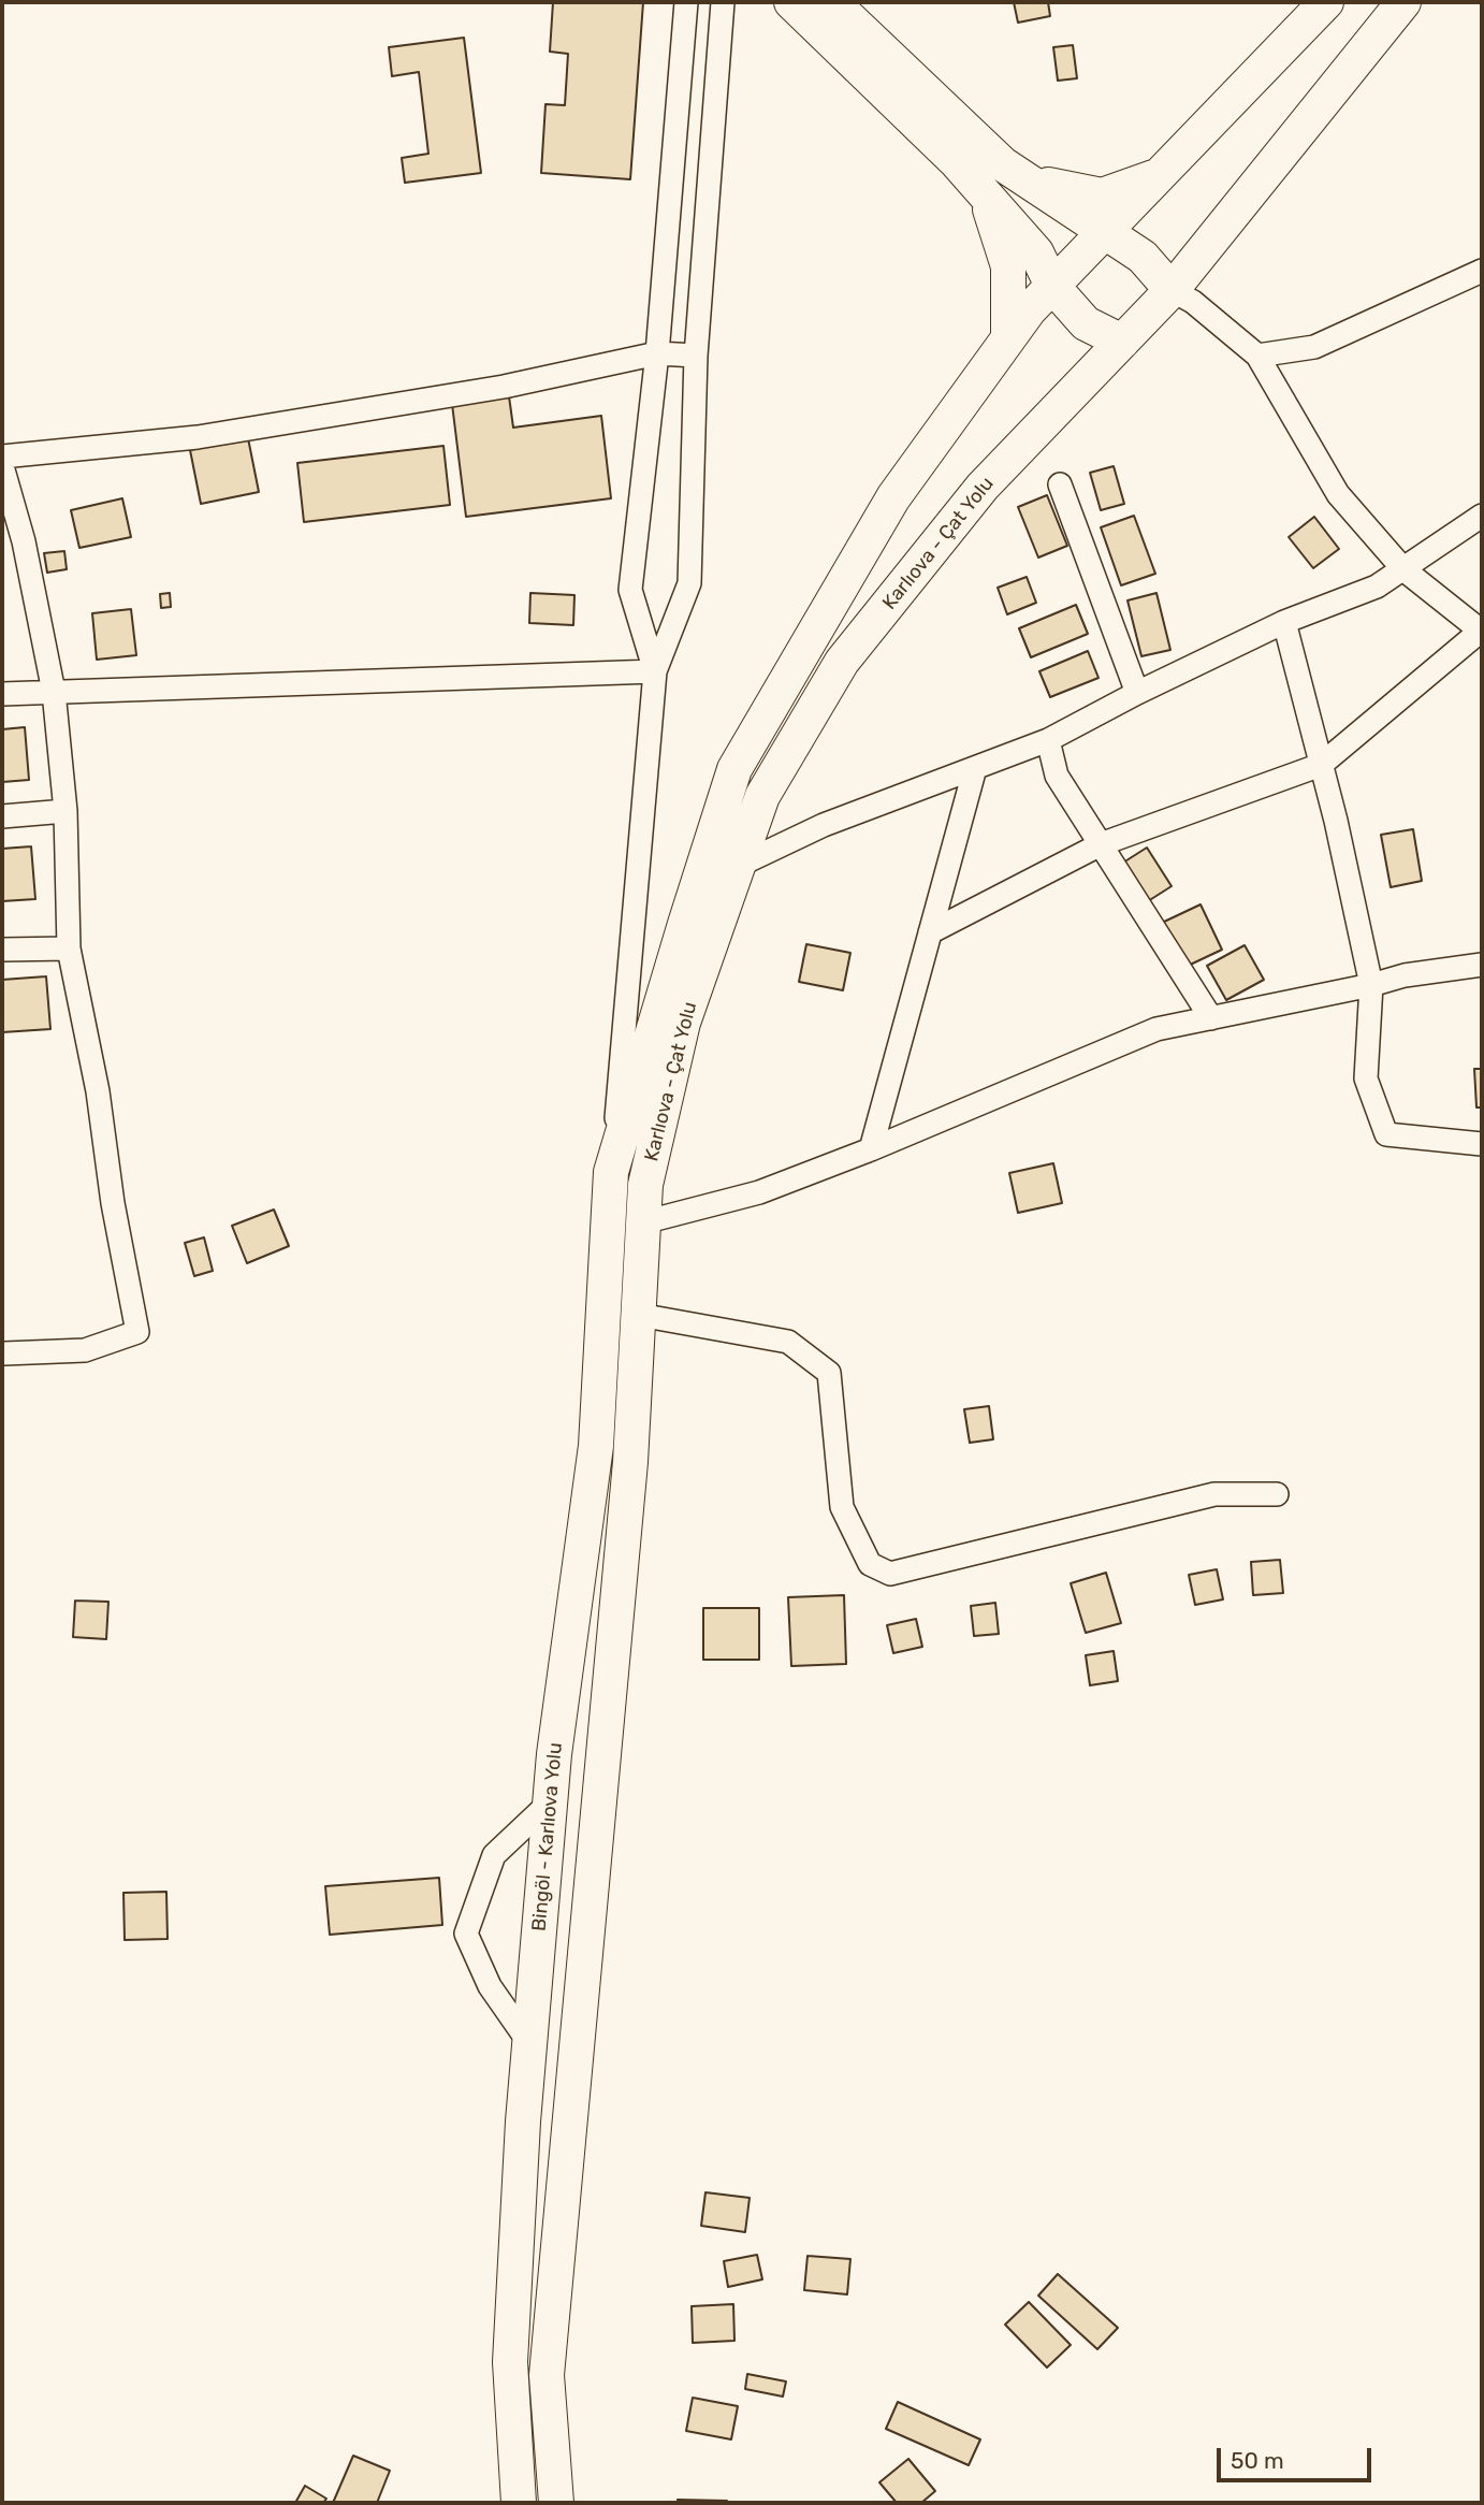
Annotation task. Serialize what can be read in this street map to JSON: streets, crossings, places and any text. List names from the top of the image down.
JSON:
{
  "streets": {
    "highway": ["Karlıova - Çat Yolu", "Bingöl - Karlıova Yolu"]
  },
  "crossings": [
    ["Karlıova - Çat Yolu", "Bingöl - Karlıova Yolu"]
  ],
  "scale_bar": "50 m"
}
